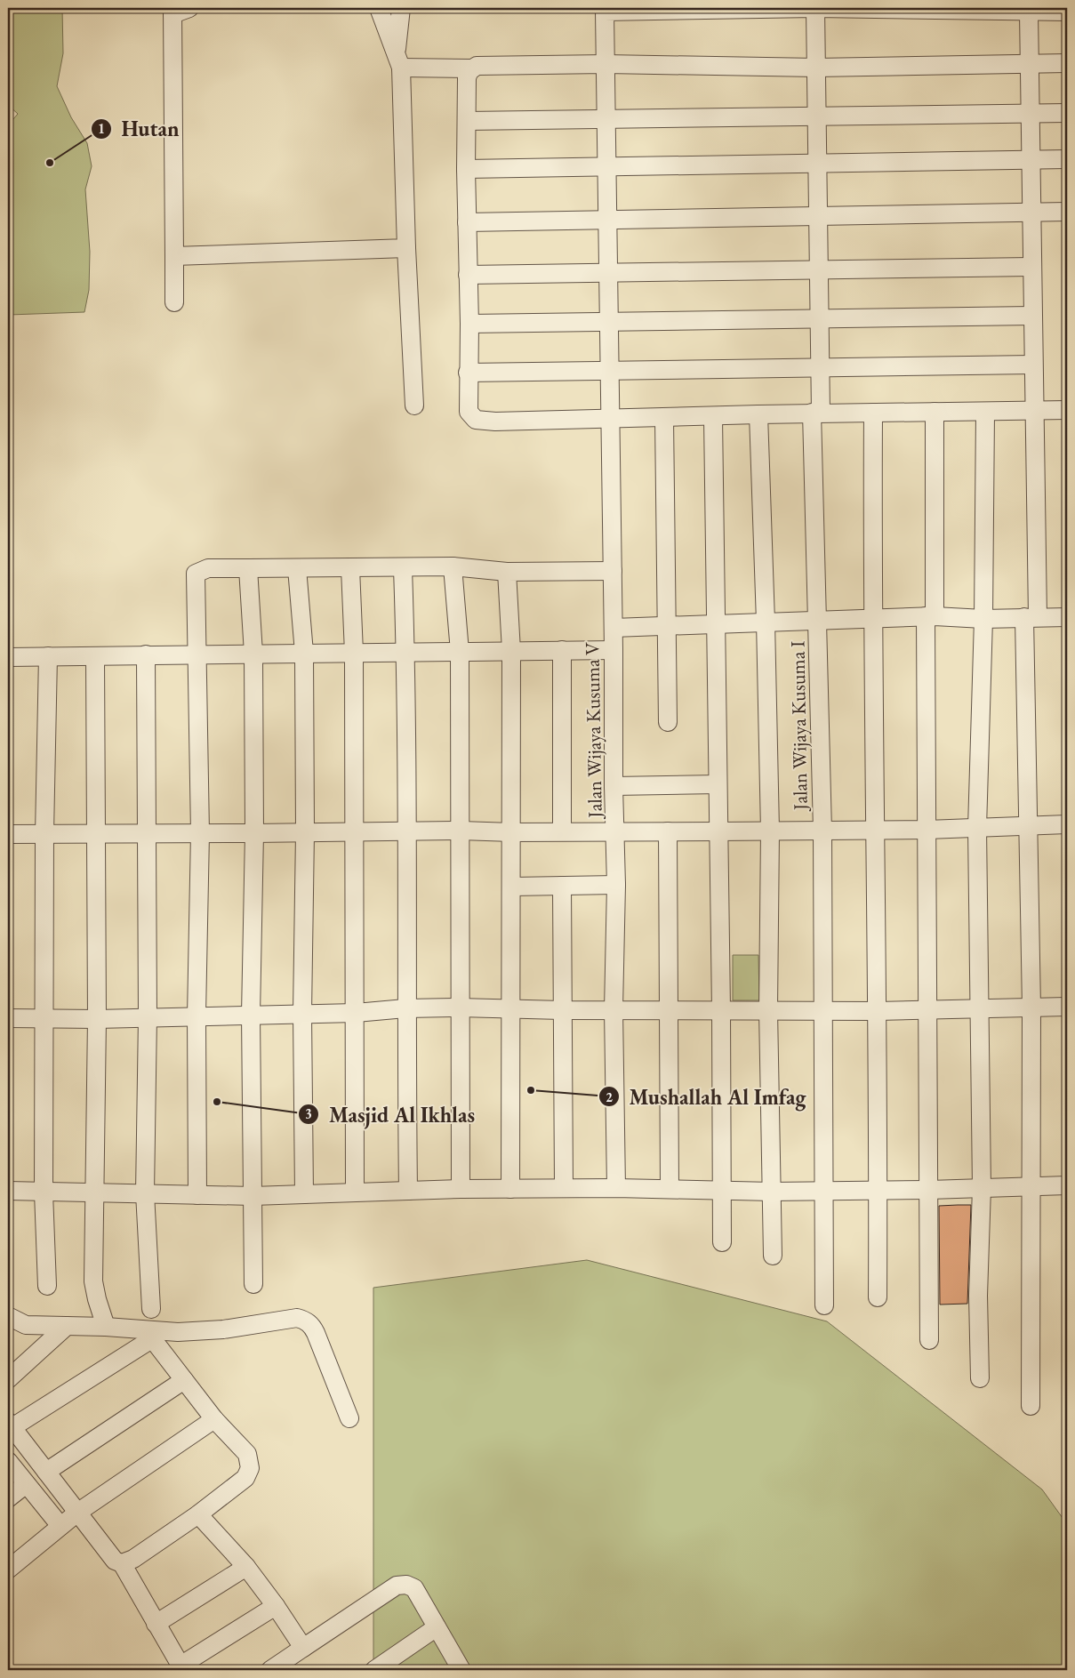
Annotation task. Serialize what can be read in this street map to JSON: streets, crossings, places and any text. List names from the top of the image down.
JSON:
{
  "streets": {
    "street": ["Jalan Wijaya Kusuma I", "Jalan Wijaya Kusuma V"]
  },
  "crossings": [
    ["Jalan Wijaya Kusuma I", "Jalan Wijaya Kusuma V"]
  ],
  "places": ["Hutan", "Mushallah Al Imfag", "Masjid Al Ikhlas"]
}
